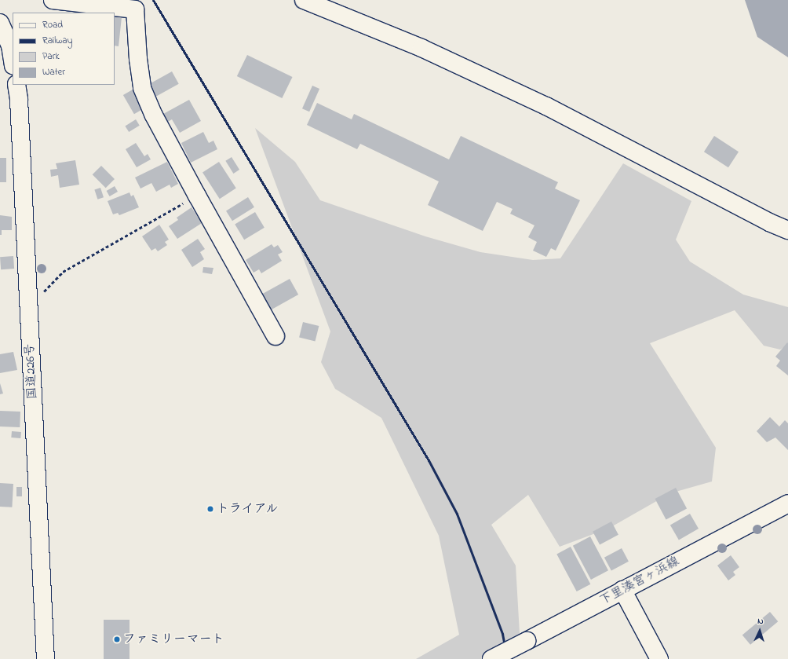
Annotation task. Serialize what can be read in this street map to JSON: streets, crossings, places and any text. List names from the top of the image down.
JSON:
{
  "streets": {
    "main road": ["国道226号", "下里湊宮ヶ浜線"]
  },
  "places": ["トライアル", "ファミリーマート"],
  "legend": [
    "Road",
    "Railway",
    "Park",
    "Water"
  ],
  "north": "top"
}
